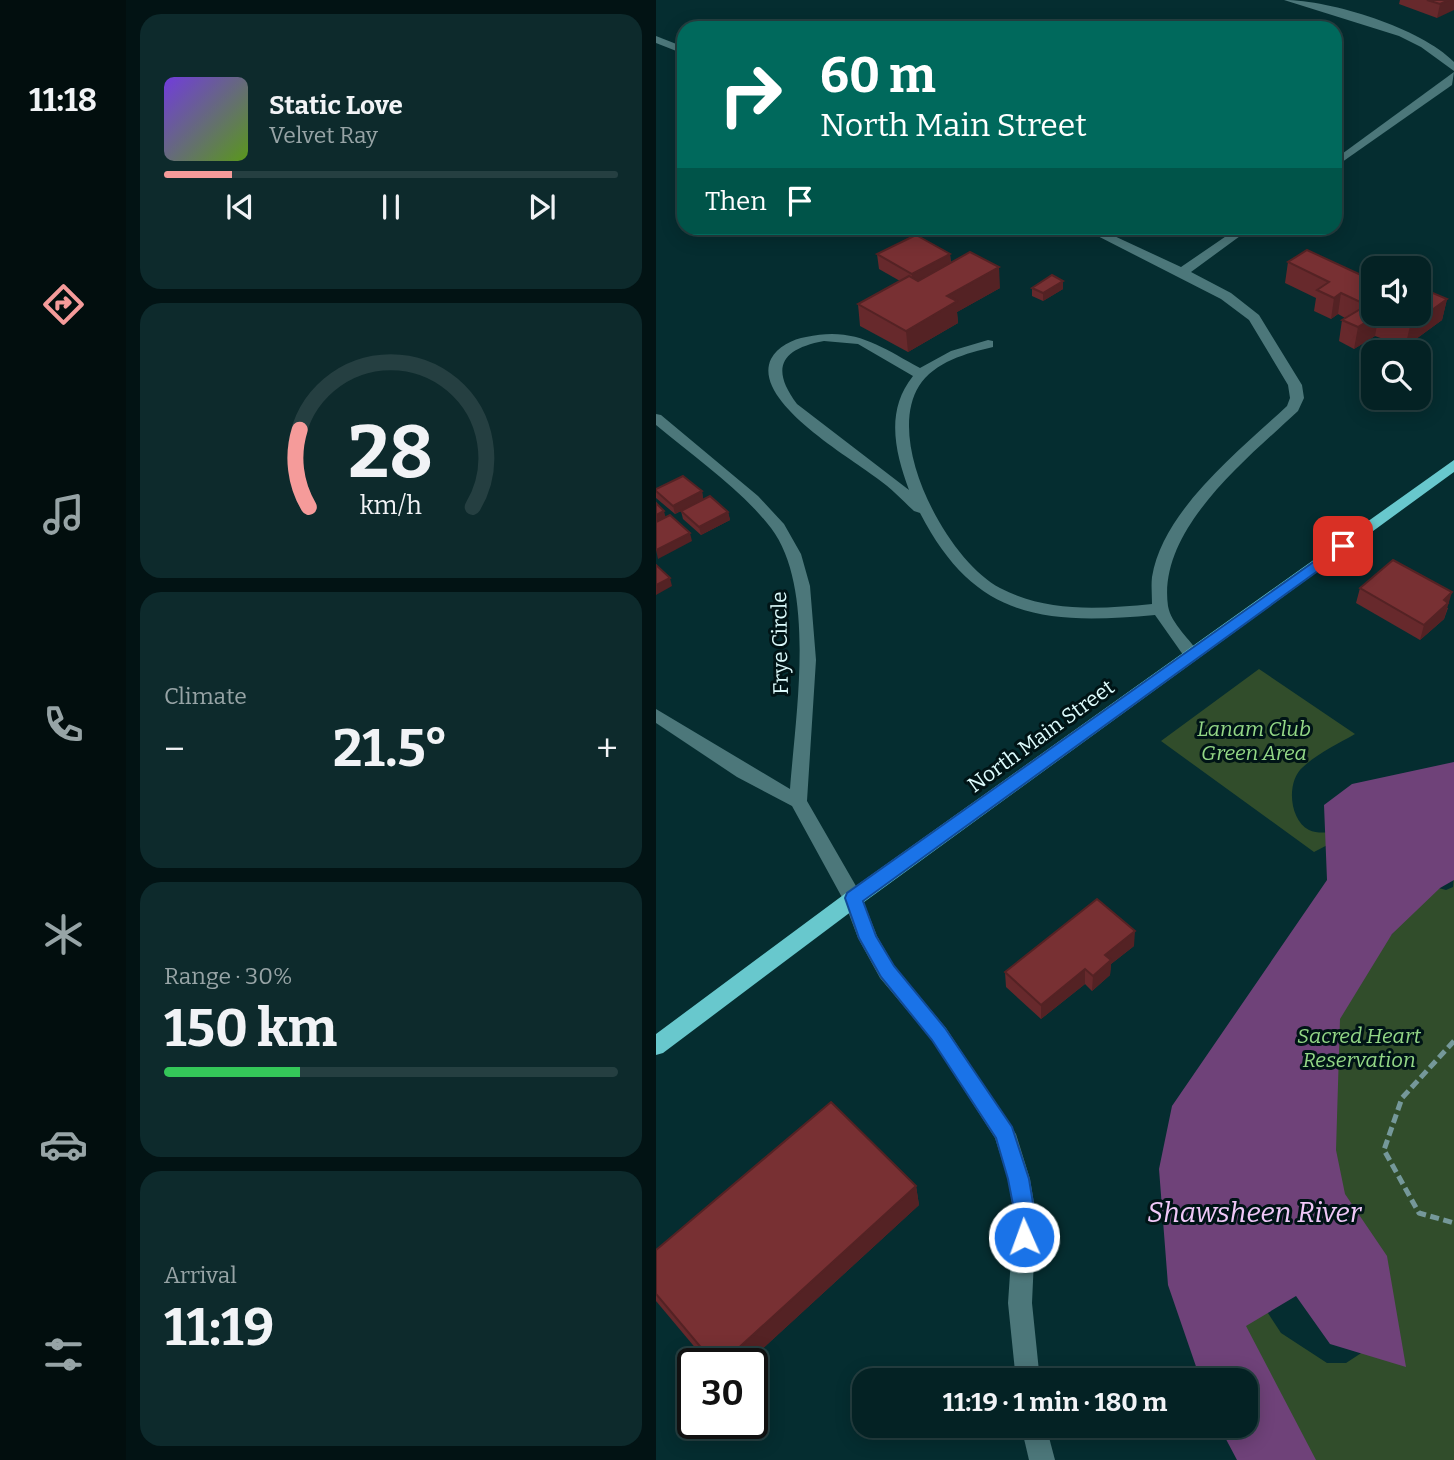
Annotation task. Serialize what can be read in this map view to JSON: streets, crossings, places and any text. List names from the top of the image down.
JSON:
{
  "streets": {
    "main road": ["North Main Street"],
    "street": ["Frye Circle"]
  },
  "water": ["Shawsheen River"],
  "parks": ["Lanam Club Green Area", "Sacred Heart Reservation"],
  "page": {
    "tabs": "11:18",
    "turn": ["60 m", "North Main Street"],
    "song": ["Static Love", "Velvet Ray"],
    "then": "Then",
    "tile": [
      "Climate",
      ["Range · 30%", "150 km"],
      ["Arrival", "11:19"]
    ],
    "heat": ["−", "21.5°", "+"],
    "limit": "30",
    "trip": "11:19 · 1 min · 180 m",
    "gauge": ["28", "km/h"]
  }
}
